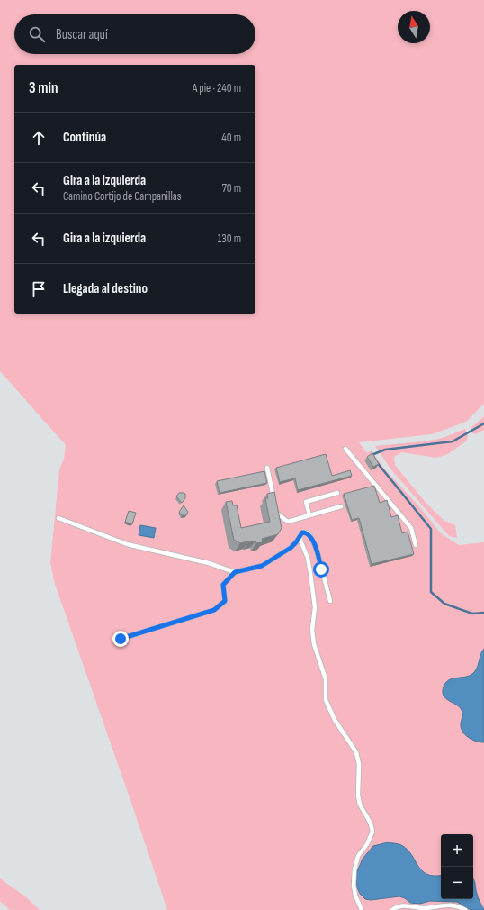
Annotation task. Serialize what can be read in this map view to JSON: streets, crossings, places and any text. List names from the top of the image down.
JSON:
{
  "north": "top",
  "page": {
    "search": "Buscar aquí",
    "heading": ["3 min", "A pie · 240 m"],
    "list": [
      ["Continúa", "40 m"],
      ["Gira a la izquierda", "Camino Cortijo de Campanillas", "70 m"],
      ["Gira a la izquierda", "130 m"],
      "Llegada al destino"
    ],
    "map_buttons": ["+", "−"]
  }
}
